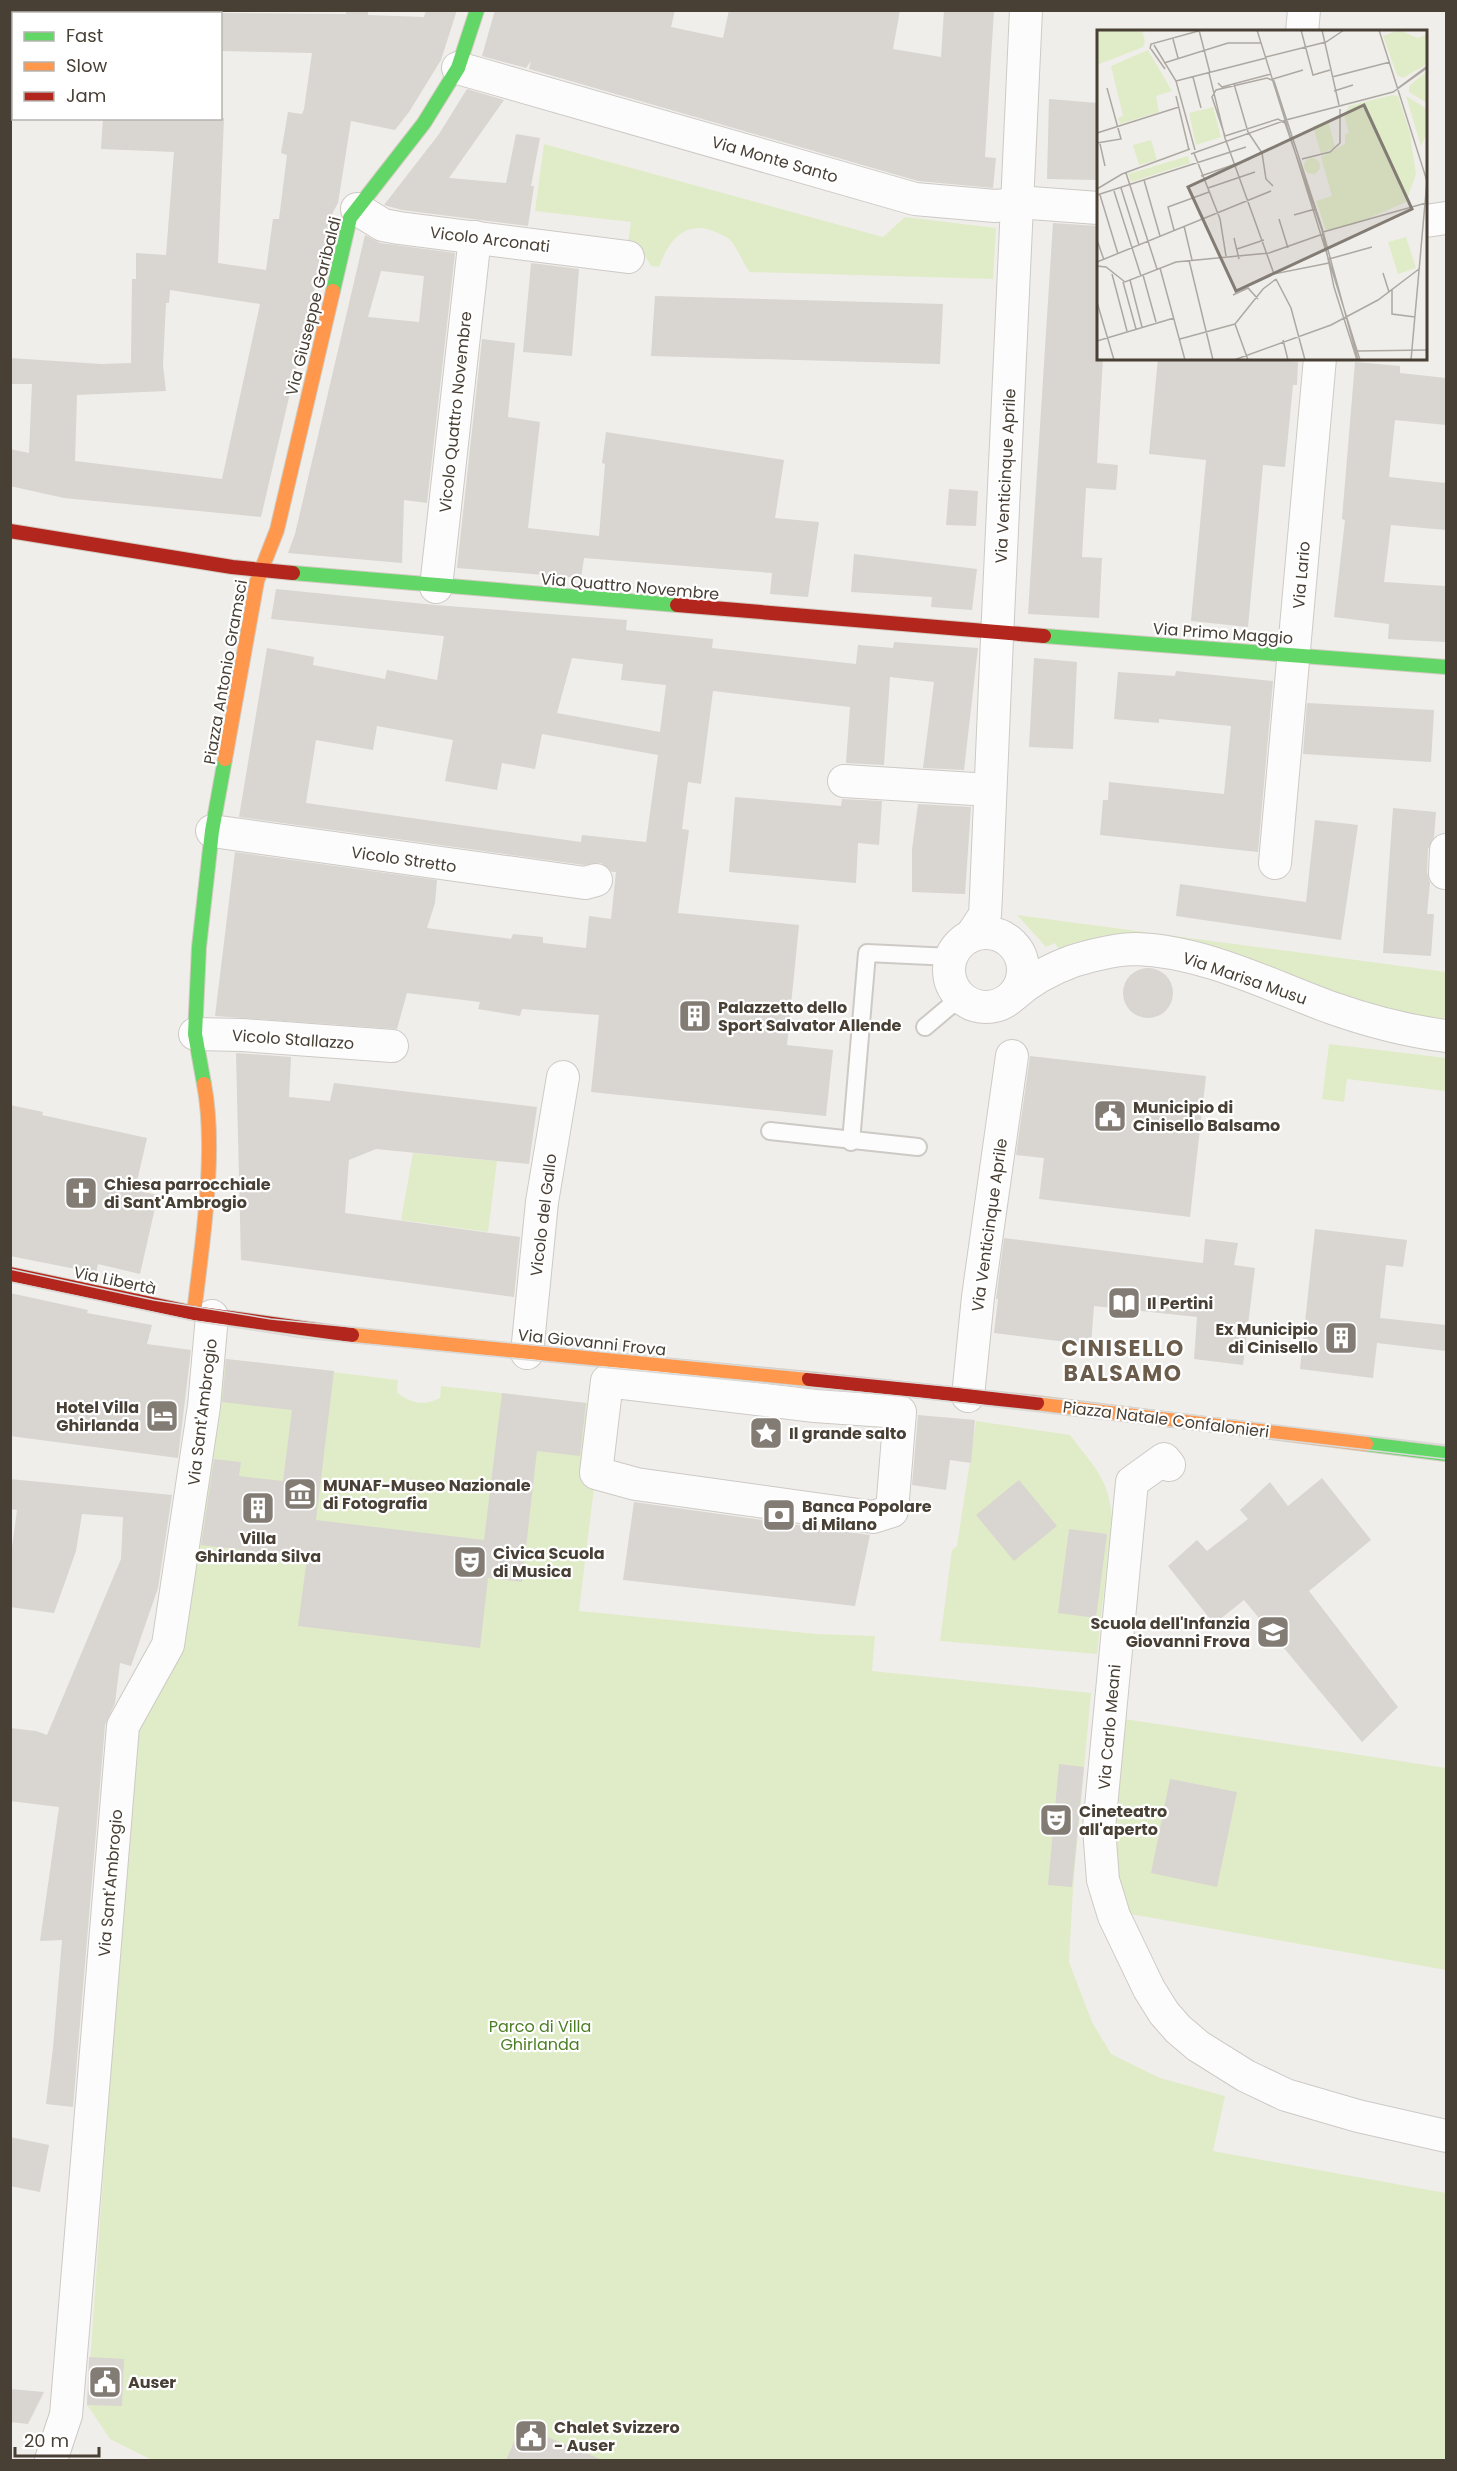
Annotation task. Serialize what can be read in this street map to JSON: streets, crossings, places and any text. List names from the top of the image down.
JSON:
{
  "streets": {
    "street": [
      "Via Monte Santo",
      "Vicolo Arconati",
      "Via Giuseppe Garibaldi",
      "Vicolo Quattro Novembre",
      "Via Venticinque Aprile",
      "Via Lario",
      "Via Quattro Novembre",
      "Via Primo Maggio",
      "Piazza Antonio Gramsci",
      "Vicolo Stretto",
      "Via Marisa Musu",
      "Vicolo Stallazzo",
      "Vicolo del Gallo",
      "Via Libertà",
      "Via Giovanni Frova",
      "Via Sant'Ambrogio",
      "Piazza Natale Confalonieri",
      "Via Carlo Meani"
    ]
  },
  "crossings": [
    ["Via Monte Santo", "Via Giuseppe Garibaldi"],
    ["Via Monte Santo", "Via Venticinque Aprile"],
    ["Vicolo Arconati", "Via Giuseppe Garibaldi"],
    ["Vicolo Arconati", "Vicolo Quattro Novembre"],
    ["Via Giuseppe Garibaldi", "Via Quattro Novembre"],
    ["Via Giuseppe Garibaldi", "Piazza Antonio Gramsci"],
    ["Vicolo Quattro Novembre", "Via Quattro Novembre"],
    ["Via Venticinque Aprile", "Via Quattro Novembre"],
    ["Via Venticinque Aprile", "Via Primo Maggio"],
    ["Via Venticinque Aprile", "Via Marisa Musu"],
    ["Via Venticinque Aprile", "Via Giovanni Frova"],
    ["Via Venticinque Aprile", "Piazza Natale Confalonieri"],
    ["Via Lario", "Via Primo Maggio"],
    ["Via Quattro Novembre", "Via Primo Maggio"],
    ["Via Quattro Novembre", "Piazza Antonio Gramsci"],
    ["Piazza Antonio Gramsci", "Vicolo Stretto"],
    ["Piazza Antonio Gramsci", "Vicolo Stallazzo"],
    ["Piazza Antonio Gramsci", "Via Libertà"],
    ["Piazza Antonio Gramsci", "Via Giovanni Frova"],
    ["Piazza Antonio Gramsci", "Via Sant'Ambrogio"],
    ["Vicolo del Gallo", "Via Giovanni Frova"],
    ["Via Libertà", "Via Giovanni Frova"],
    ["Via Libertà", "Via Sant'Ambrogio"],
    ["Via Giovanni Frova", "Via Sant'Ambrogio"],
    ["Via Giovanni Frova", "Piazza Natale Confalonieri"]
  ],
  "districts": ["CINISELLO BALSAMO"],
  "parks": ["Parco di Villa Ghirlanda"],
  "places": {
    "building": ["Palazzetto dello Sport Salvator Allende", "Ex Municipio di Cinisello", "Villa Ghirlanda Silva"],
    "public building": ["Municipio di Cinisello Balsamo", "Auser", "Chalet Svizzero - Auser"],
    "church": ["Chiesa parrocchiale di Sant'Ambrogio"],
    "library": ["Il Pertini"],
    "hotel": ["Hotel Villa Ghirlanda"],
    "place": ["Il grande salto"],
    "museum": ["MUNAF-Museo Nazionale di Fotografia"],
    "bank": ["Banca Popolare di Milano"],
    "theatre": ["Civica Scuola di Musica", "Cineteatro all'aperto"],
    "school or university": ["Scuola dell'Infanzia Giovanni Frova"]
  },
  "legend": ["Fast", "Slow", "Jam"],
  "scale_bar": "20 m"
}
